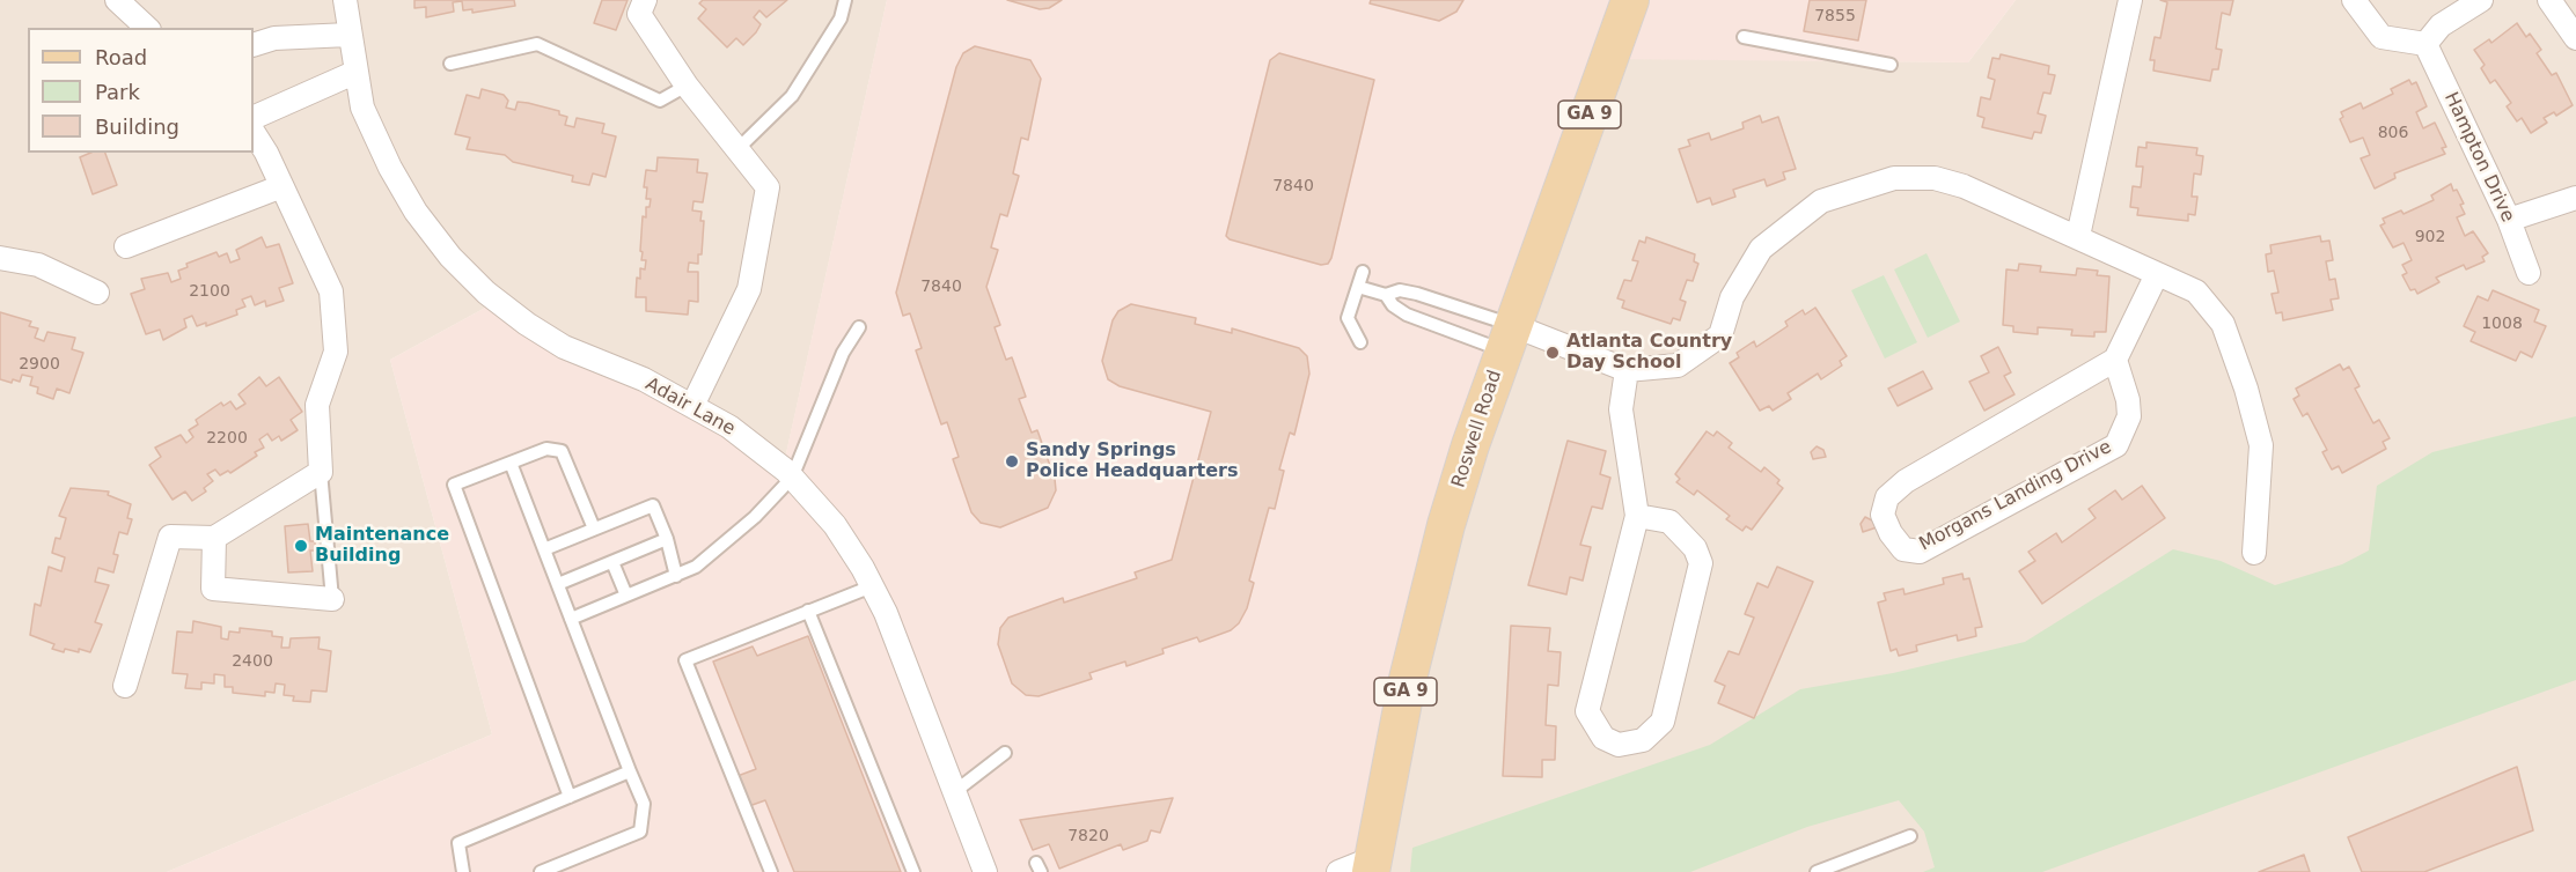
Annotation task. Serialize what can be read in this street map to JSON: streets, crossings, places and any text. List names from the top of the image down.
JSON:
{
  "streets": {
    "main road": ["GA 9", "Roswell Road"],
    "street": ["Hampton Drive", "Adair Lane", "Morgans Landing Drive"]
  },
  "places": ["Atlanta Country Day School", "Sandy Springs Police Headquarters", "Maintenance Building"],
  "house_numbers": [
    "7855",
    "806",
    "7840",
    "902",
    "7840",
    "2100",
    "1008",
    "2900",
    "2200",
    "2400",
    "7820"
  ],
  "legend": ["Road", "Park", "Building"]
}
